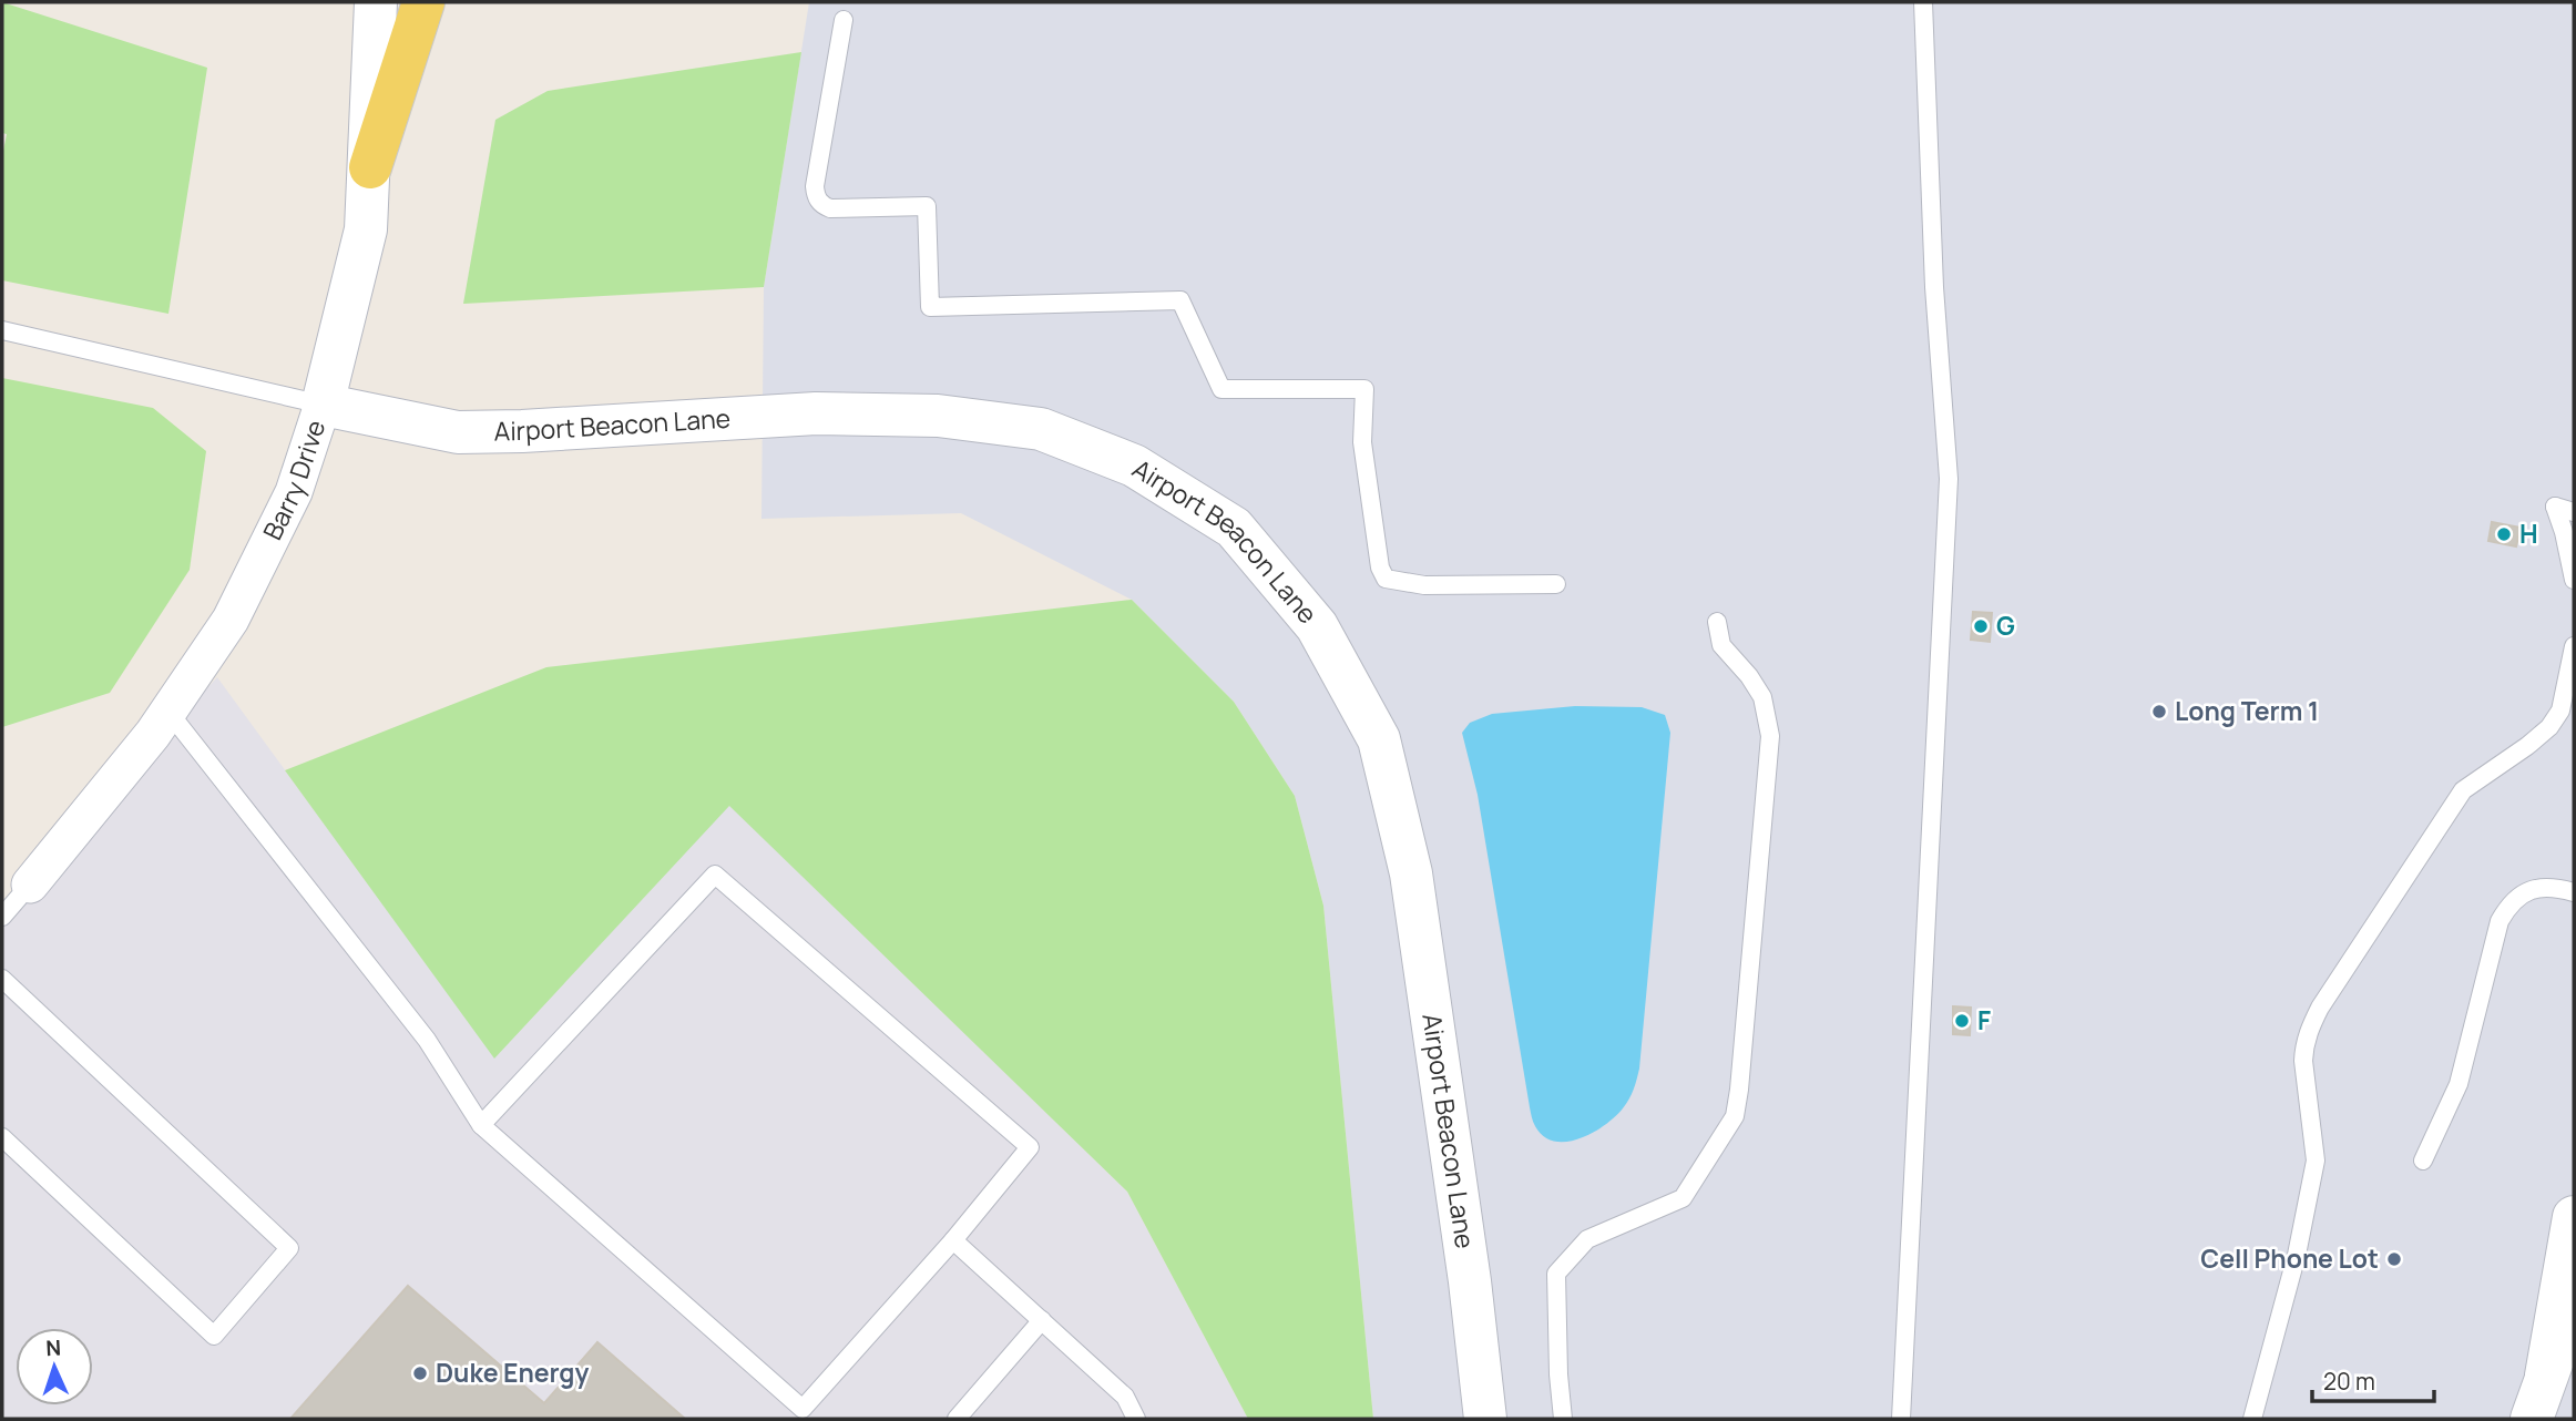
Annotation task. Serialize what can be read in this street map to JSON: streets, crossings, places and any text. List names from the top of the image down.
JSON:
{
  "streets": {
    "street": ["Airport Beacon Lane", "Barry Drive"]
  },
  "crossings": [
    ["Airport Beacon Lane", "Barry Drive"]
  ],
  "places": [
    "H",
    "G",
    "Long Term 1",
    "F",
    "Cell Phone Lot",
    "Duke Energy"
  ],
  "scale_bar": "20 m",
  "north": "top"
}
